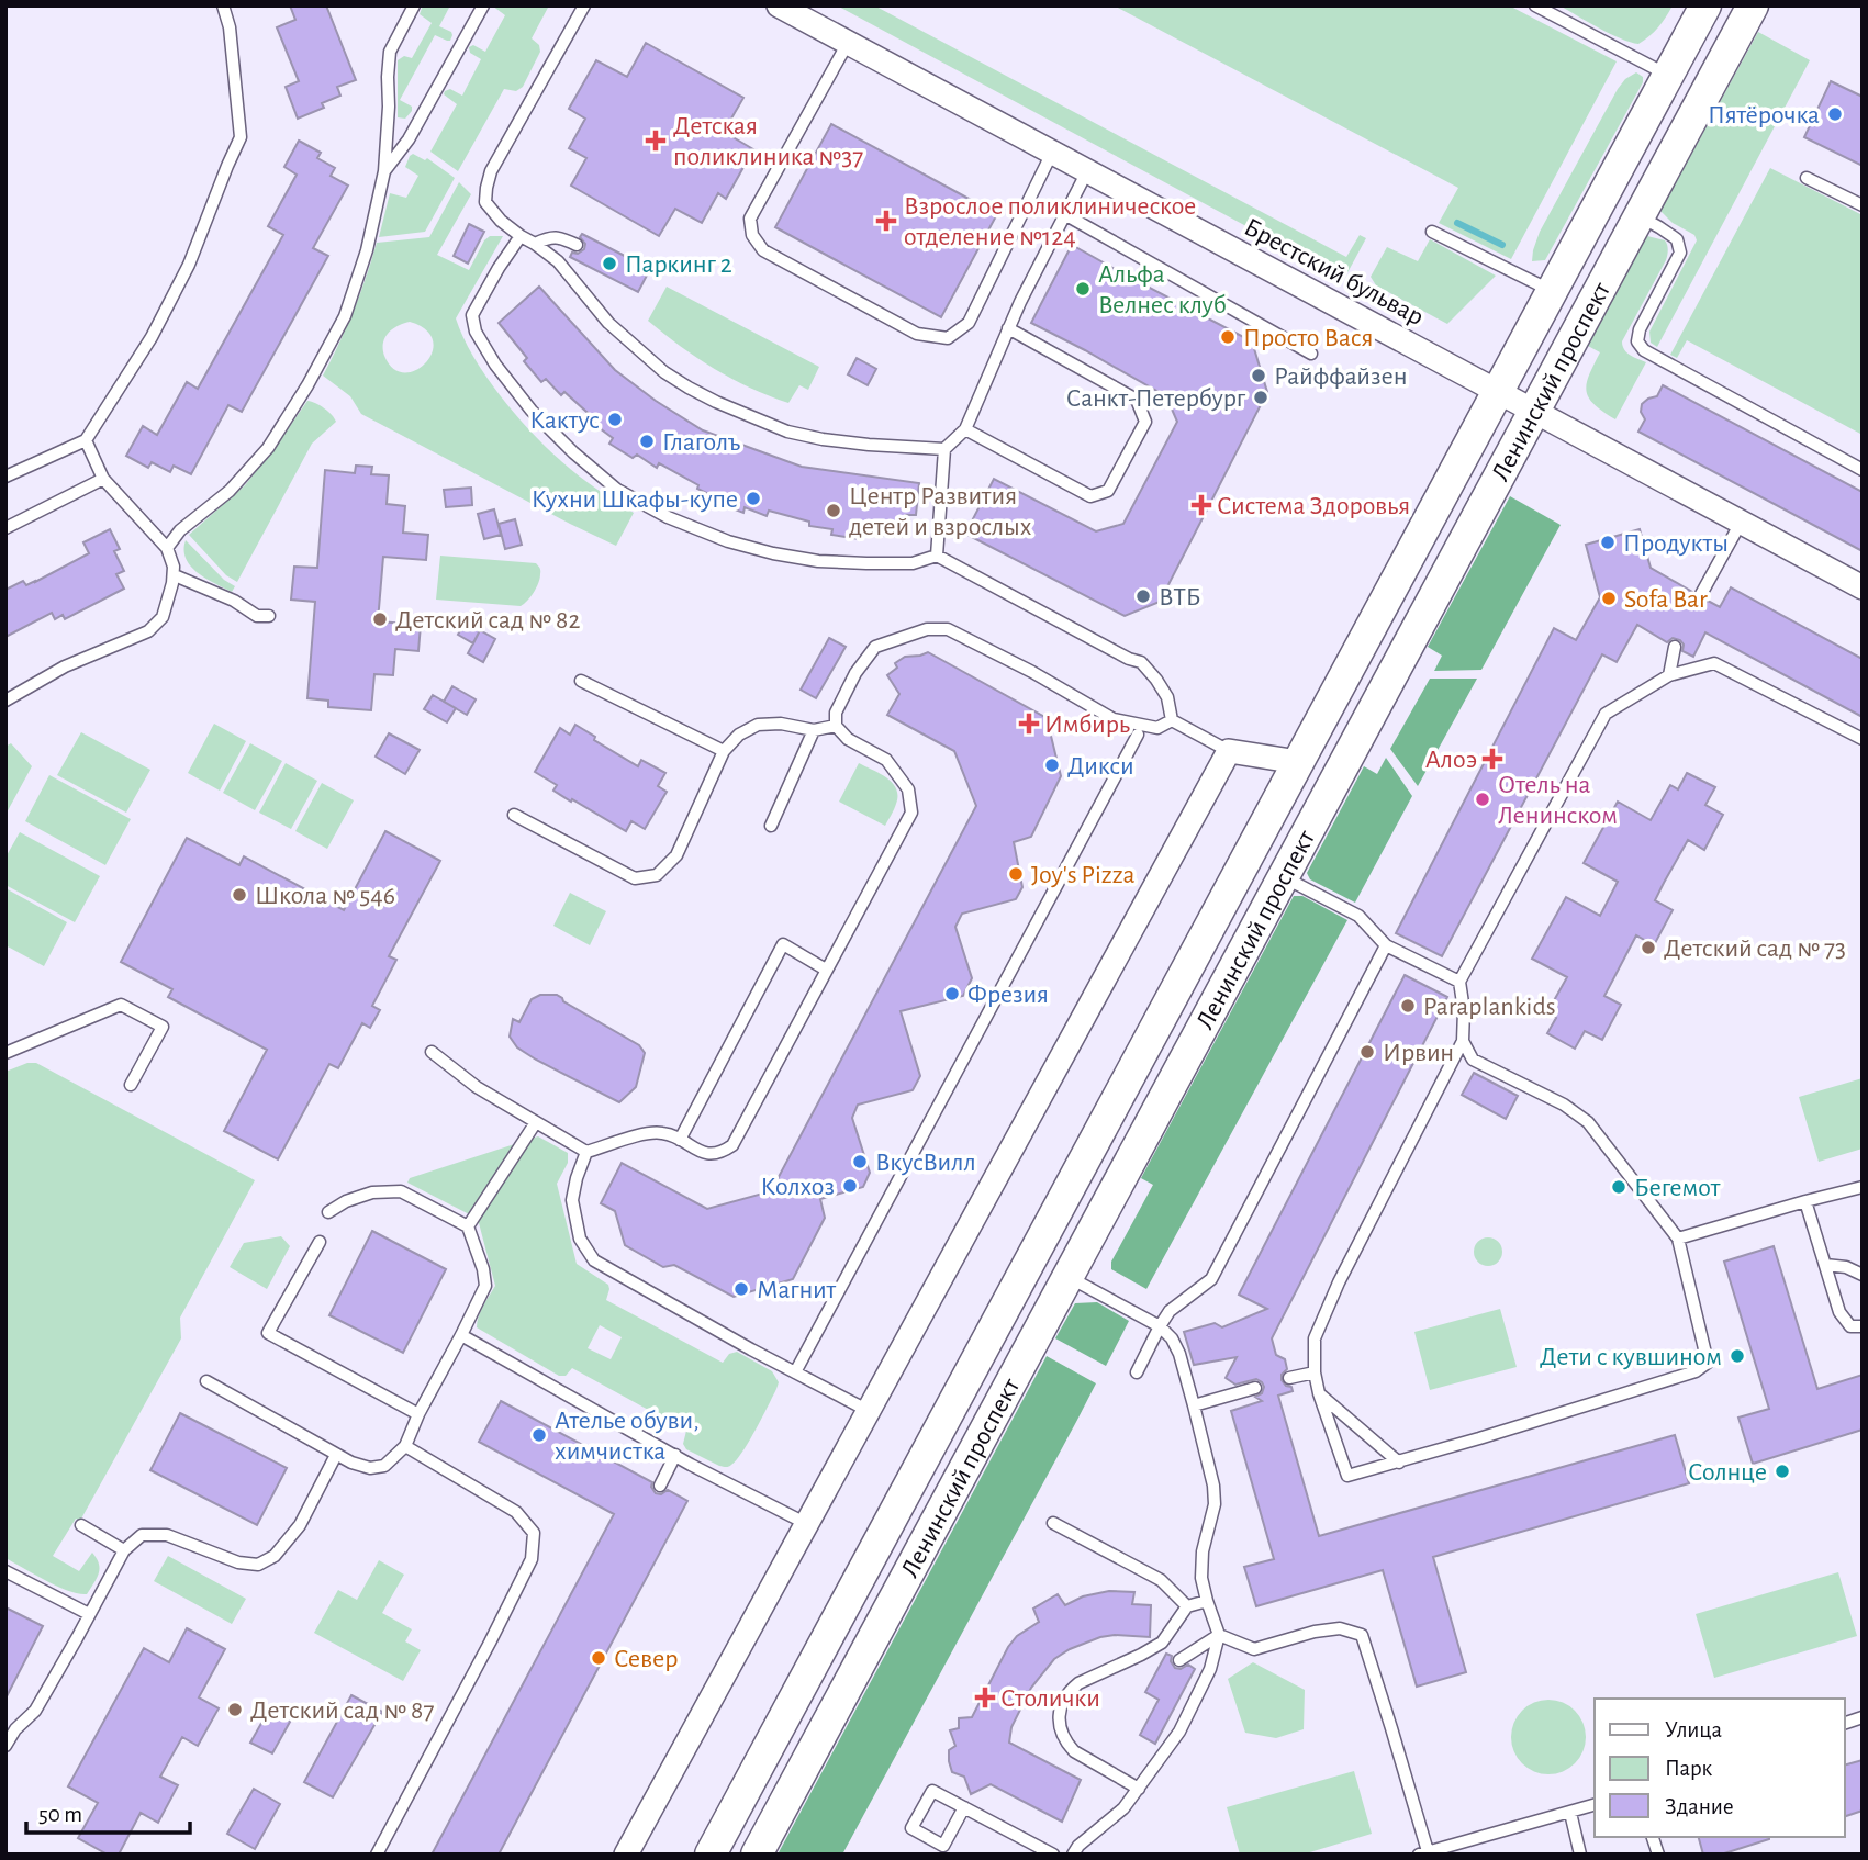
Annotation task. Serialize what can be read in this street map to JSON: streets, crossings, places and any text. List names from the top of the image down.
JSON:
{
  "streets": {
    "main road": ["Ленинский проспект"],
    "street": ["Брестский бульвар"]
  },
  "crossings": [
    ["Брестский бульвар", "Ленинский проспект"]
  ],
  "places": {
    "other": [
      "Пятёрочка",
      "Паркинг 2",
      "Альфа Велнес клуб",
      "Просто Вася",
      "Райффайзен",
      "Санкт-Петербург",
      "Кактус",
      "Глаголъ",
      "Кухни Шкафы-купе",
      "Центр Развития детей и взрослых",
      "Продукты",
      "ВТБ",
      "Sofa Bar",
      "Детский сад № 82",
      "Дикси",
      "Отель на Ленинском",
      "Joy's Pizza",
      "Школа № 546",
      "Детский сад № 73",
      "Фрезия",
      "Paraplankids",
      "Ирвин",
      "ВкусВилл",
      "Колхоз",
      "Бегемот",
      "Магнит",
      "Дети с кувшином",
      "Ателье обуви, химчистка",
      "Солнце",
      "Север",
      "Детский сад № 87"
    ],
    "health": [
      "Детская поликлиника №37",
      "Взрослое поликлиническое отделение №124",
      "Система Здоровья",
      "Имбирь",
      "Алоэ",
      "Столички"
    ]
  },
  "legend": ["Улица", "Парк", "Здание"],
  "scale_bar": "50 m"
}
